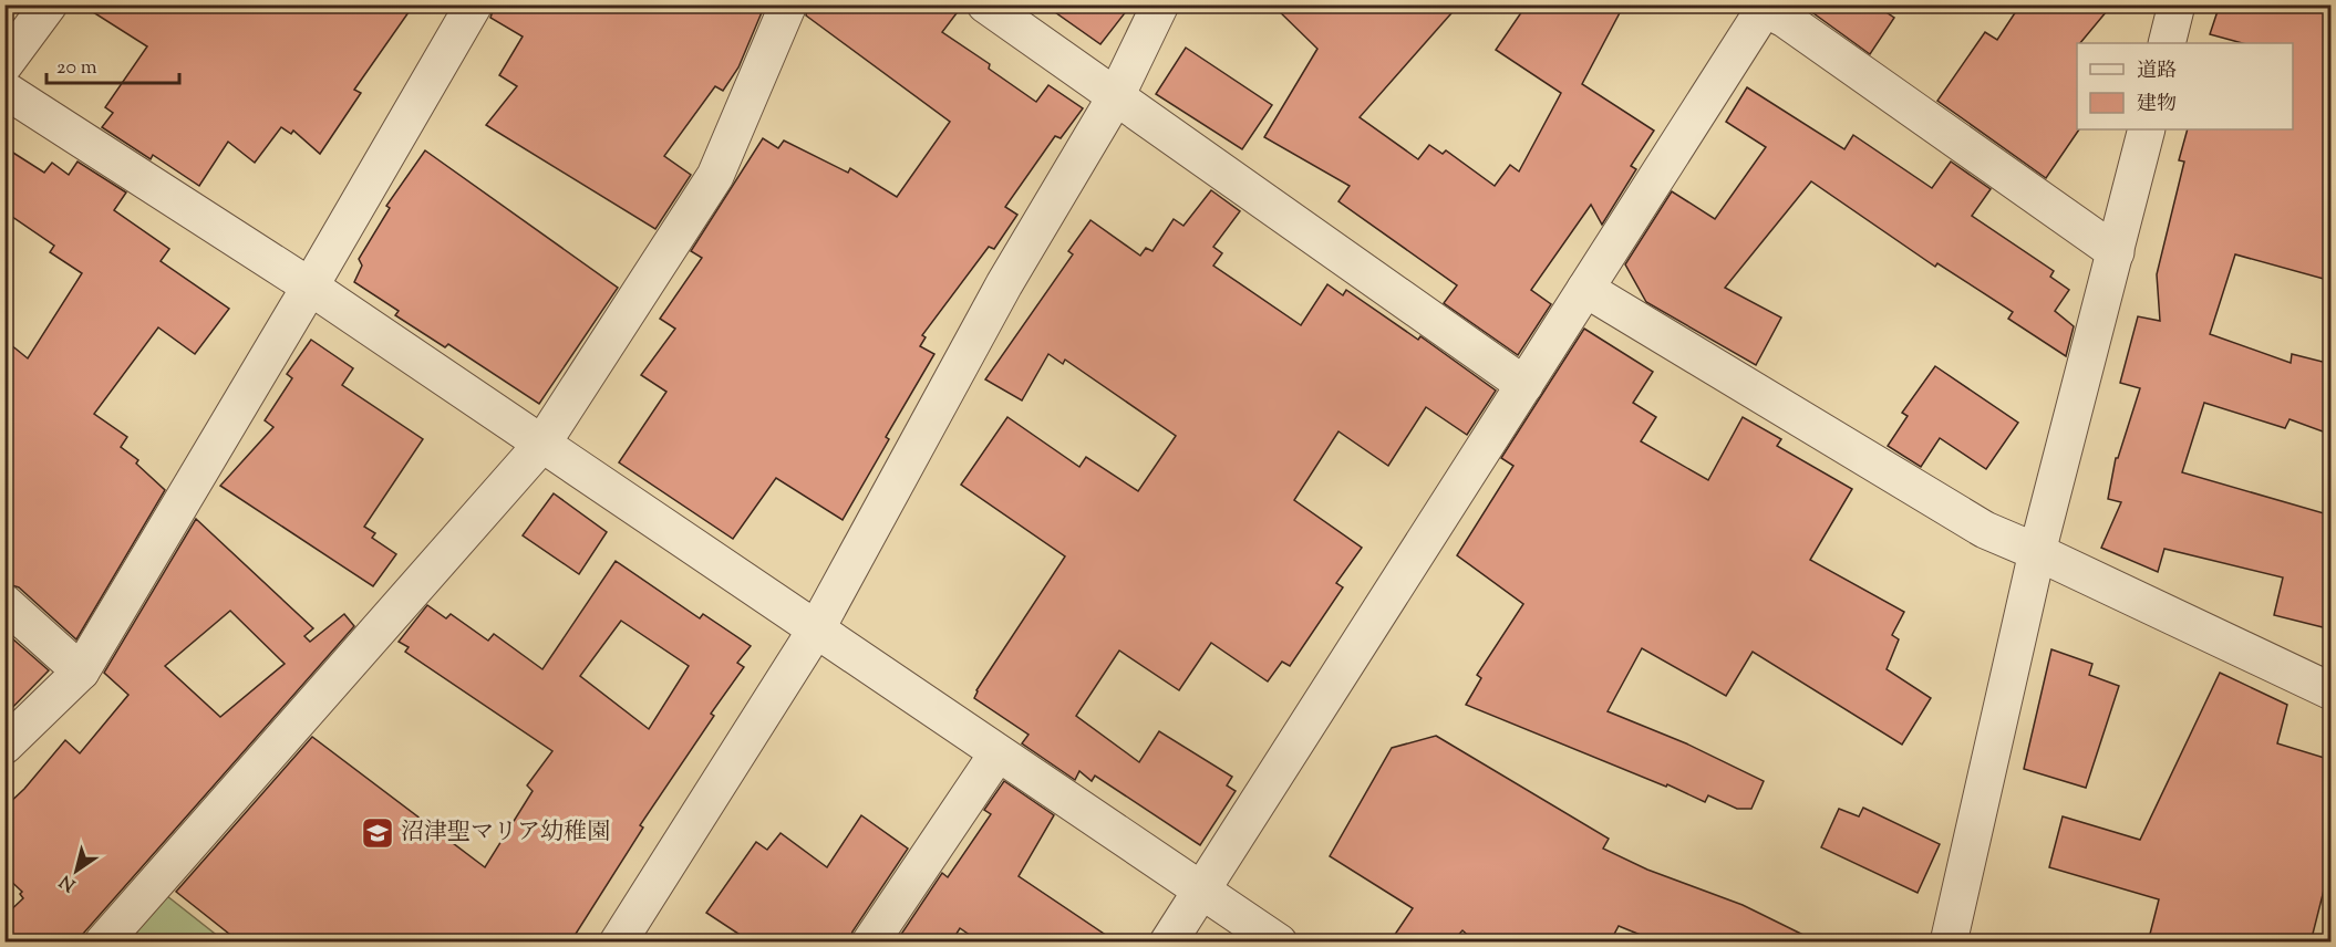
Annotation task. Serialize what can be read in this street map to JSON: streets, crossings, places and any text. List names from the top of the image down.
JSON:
{
  "places": {
    "school or university": ["沼津聖マリア幼稚園"]
  },
  "legend": ["道路", "建物"],
  "scale_bar": "20 m",
  "north": "bottom left"
}
